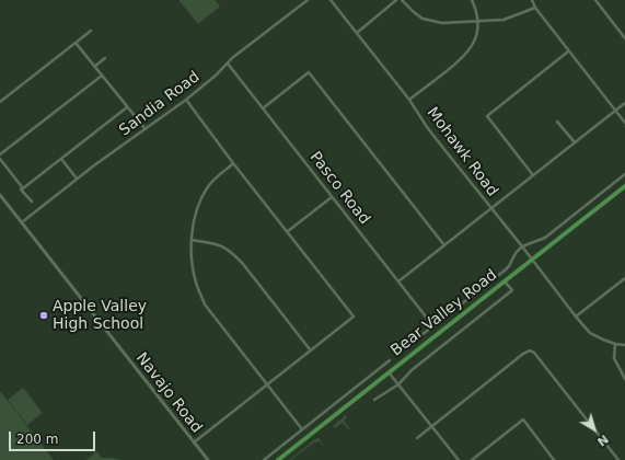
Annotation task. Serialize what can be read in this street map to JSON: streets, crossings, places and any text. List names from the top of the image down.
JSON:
{
  "streets": {
    "main road": ["Bear Valley Road"],
    "street": [
      "Sandia Road",
      "Mohawk Road",
      "Pasco Road",
      "Navajo Road"
    ]
  },
  "crossings": [
    ["Sandia Road", "Pasco Road"],
    ["Sandia Road", "Navajo Road"],
    ["Mohawk Road", "Bear Valley Road"]
  ],
  "places": ["Apple Valley High School"],
  "scale_bar": "200 m",
  "north": "bottom right"
}
